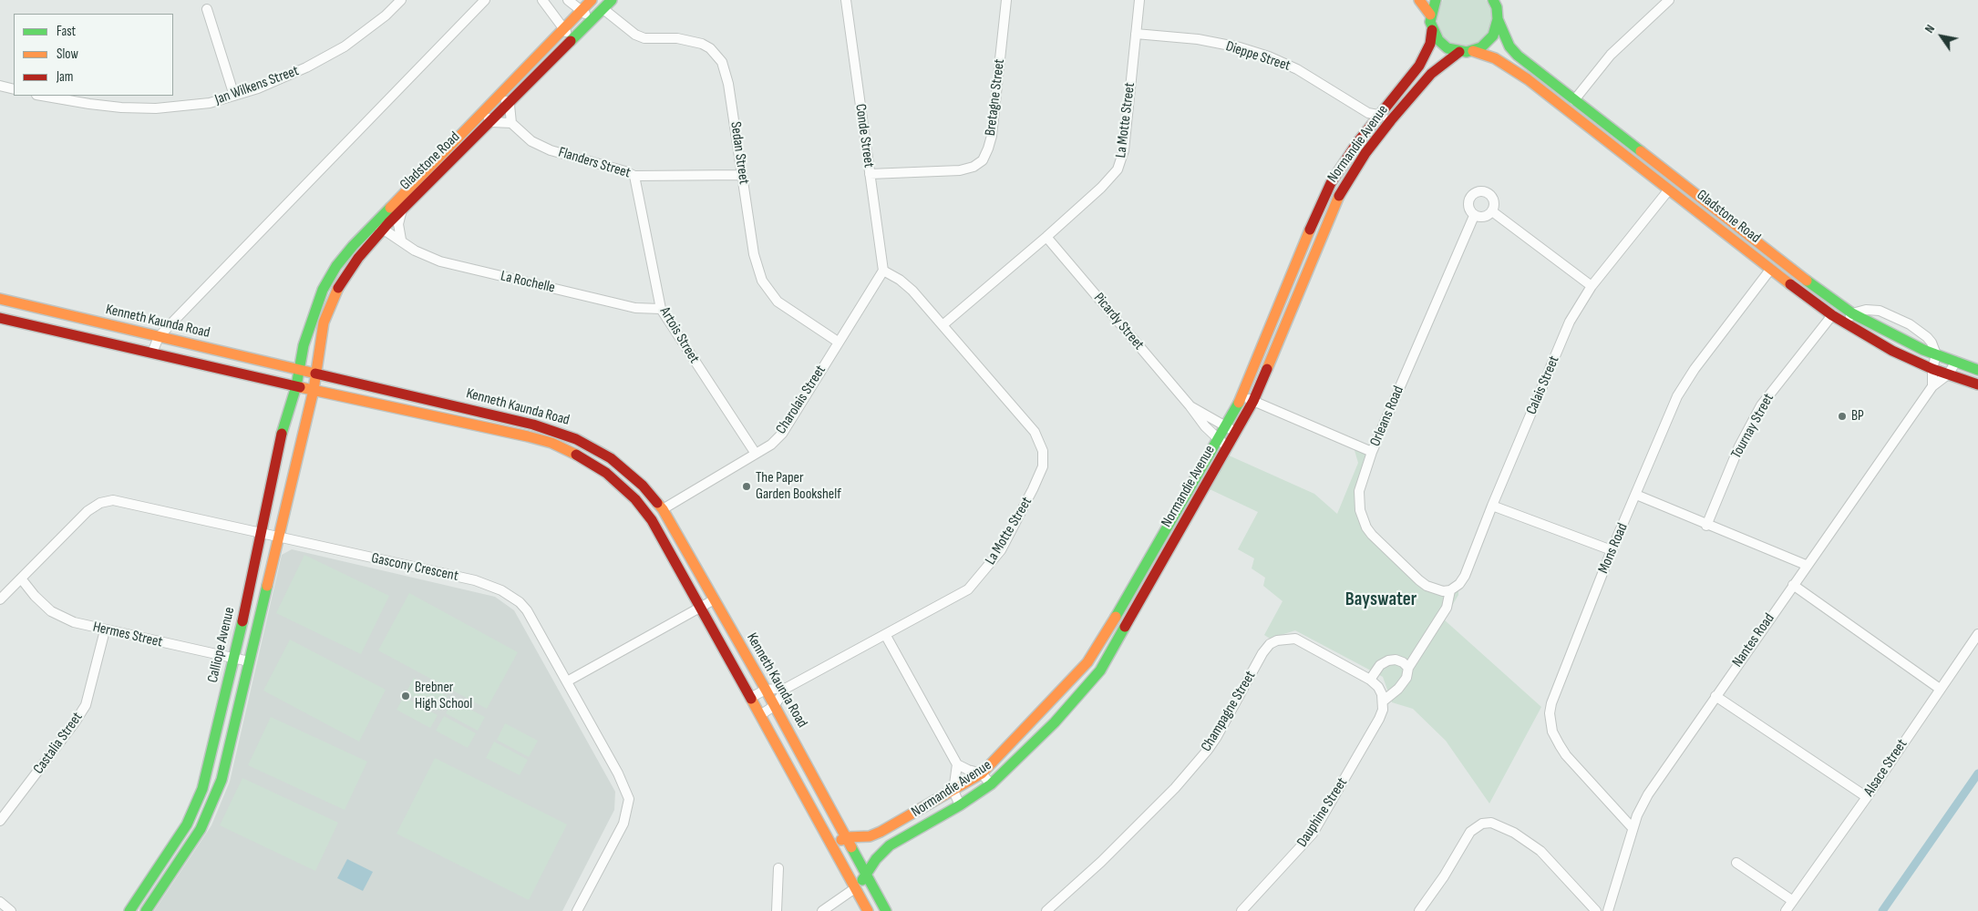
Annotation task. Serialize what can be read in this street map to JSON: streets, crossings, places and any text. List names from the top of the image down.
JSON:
{
  "streets": {
    "street": [
      "Dieppe Street",
      "Jan Wilkens Street",
      "Bretagne Street",
      "La Motte Street",
      "Conde Street",
      "Normandie Avenue",
      "Sedan Street",
      "Gladstone Road",
      "Flanders Street",
      "La Rochelle",
      "Kenneth Kaunda Road",
      "Picardy Street",
      "Artois Street",
      "Calais Street",
      "Charolais Street",
      "Orleans Road",
      "Tournay Street",
      "Mons Road",
      "Gascony Crescent",
      "Hermes Street",
      "Nantes Road",
      "Calliope Avenue",
      "Champagne Street",
      "Castalia Street",
      "Alsace Street",
      "Dauphine Street"
    ]
  },
  "crossings": [
    ["Dieppe Street", "La Motte Street"],
    ["Dieppe Street", "Normandie Avenue"],
    ["Bretagne Street", "Conde Street"],
    ["La Motte Street", "Conde Street"],
    ["La Motte Street", "Kenneth Kaunda Road"],
    ["La Motte Street", "Picardy Street"],
    ["La Motte Street", "Charolais Street"],
    ["Conde Street", "Charolais Street"],
    ["Normandie Avenue", "Kenneth Kaunda Road"],
    ["Normandie Avenue", "Picardy Street"],
    ["Sedan Street", "Gladstone Road"],
    ["Sedan Street", "Flanders Street"],
    ["Sedan Street", "Charolais Street"],
    ["Gladstone Road", "La Rochelle"],
    ["Gladstone Road", "Kenneth Kaunda Road"],
    ["Gladstone Road", "Calais Street"],
    ["Gladstone Road", "Tournay Street"],
    ["Gladstone Road", "Mons Road"],
    ["Gladstone Road", "Nantes Road"],
    ["Gladstone Road", "Calliope Avenue"],
    ["Flanders Street", "Artois Street"],
    ["La Rochelle", "Artois Street"],
    ["Kenneth Kaunda Road", "Charolais Street"],
    ["Kenneth Kaunda Road", "Calliope Avenue"],
    ["Artois Street", "Charolais Street"],
    ["Calais Street", "Orleans Road"],
    ["Mons Road", "Nantes Road"],
    ["Gascony Crescent", "Hermes Street"],
    ["Gascony Crescent", "Calliope Avenue"],
    ["Hermes Street", "Calliope Avenue"],
    ["Hermes Street", "Castalia Street"],
    ["Champagne Street", "Dauphine Street"]
  ],
  "districts": ["Bayswater"],
  "places": ["BP", "The Paper Garden Bookshelf", "Brebner High School"],
  "legend": ["Fast", "Slow", "Jam"],
  "north": "top left"
}
